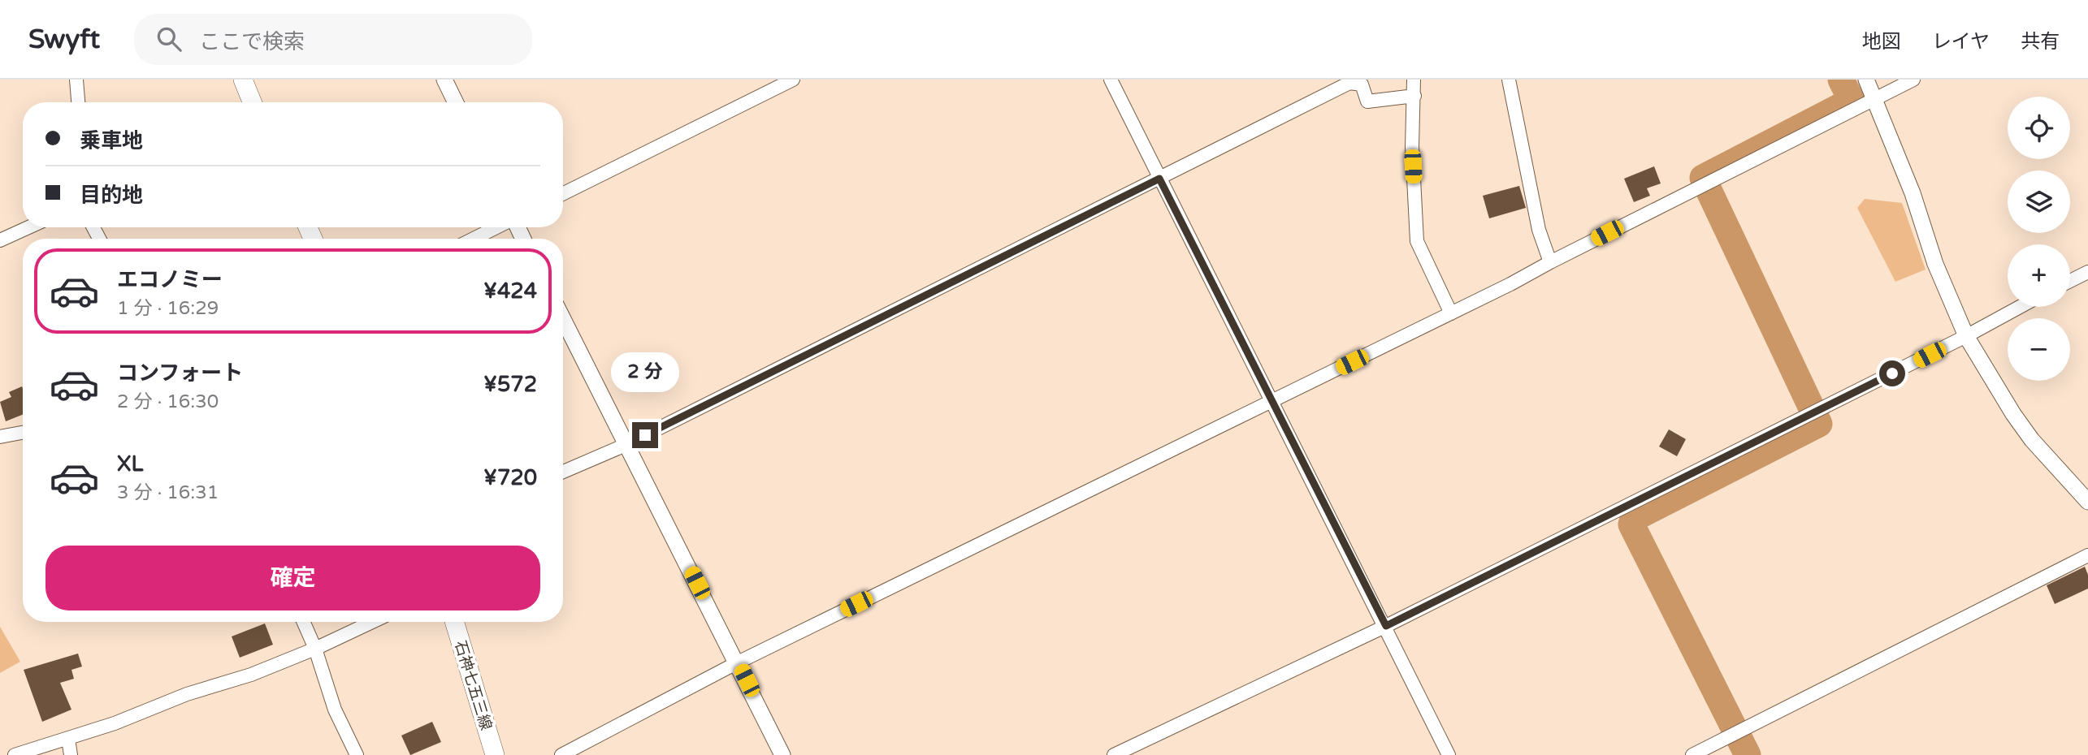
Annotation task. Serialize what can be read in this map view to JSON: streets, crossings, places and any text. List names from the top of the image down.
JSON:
{
  "streets": {
    "main road": ["石神七五三線"]
  },
  "page": {
    "header": "Swyft",
    "search": "ここで検索",
    "nav": ["地図", "レイヤ", "共有"],
    "map_buttons": ["+", "−"],
    "banner": ["乗車地", "目的地"],
    "list": [
      {
        "name": "エコノミー",
        "note": "1 分 · 16:29",
        "value": "¥424"
      },
      {
        "name": "コンフォート",
        "note": "2 分 · 16:30",
        "value": "¥572"
      },
      {
        "name": "XL",
        "note": "3 分 · 16:31",
        "value": "¥720"
      }
    ],
    "bubble": "2 分",
    "buttons": "確定"
  }
}
